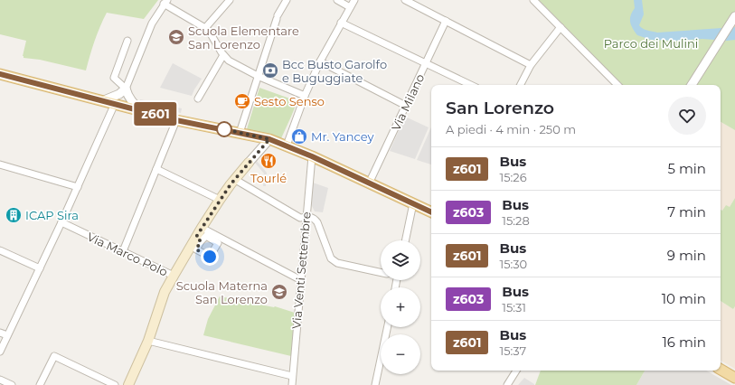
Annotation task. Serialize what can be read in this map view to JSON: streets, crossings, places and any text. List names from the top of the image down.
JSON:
{
  "streets": {
    "street": ["Via Milano", "Via Marco Polo", "Via Venti Settembre"]
  },
  "parks": ["Parco dei Mulini"],
  "places": {
    "school or university": ["Scuola Elementare San Lorenzo", "Scuola Materna San Lorenzo"],
    "bank": ["Bcc Busto Garolfo e Buguggiate"],
    "cafe": ["Sesto Senso"],
    "shop": ["Mr. Yancey"],
    "restaurant": ["Tourlé"],
    "building": ["ICAP Sira"]
  },
  "lines": ["bus line z601"],
  "page": {
    "on_map": "z601",
    "heading": ["San Lorenzo", "A piedi · 4 min · 250 m"],
    "list": [
      {
        "mark": "z601",
        "name": "Bus",
        "note": "15:26",
        "value": "5 min"
      },
      {
        "mark": "z603",
        "name": "Bus",
        "note": "15:28",
        "value": "7 min"
      },
      {
        "mark": "z601",
        "name": "Bus",
        "note": "15:30",
        "value": "9 min"
      },
      {
        "mark": "z603",
        "name": "Bus",
        "note": "15:31",
        "value": "10 min"
      },
      {
        "mark": "z601",
        "name": "Bus",
        "note": "15:37",
        "value": "16 min"
      }
    ],
    "map_buttons": ["+", "−"]
  }
}
